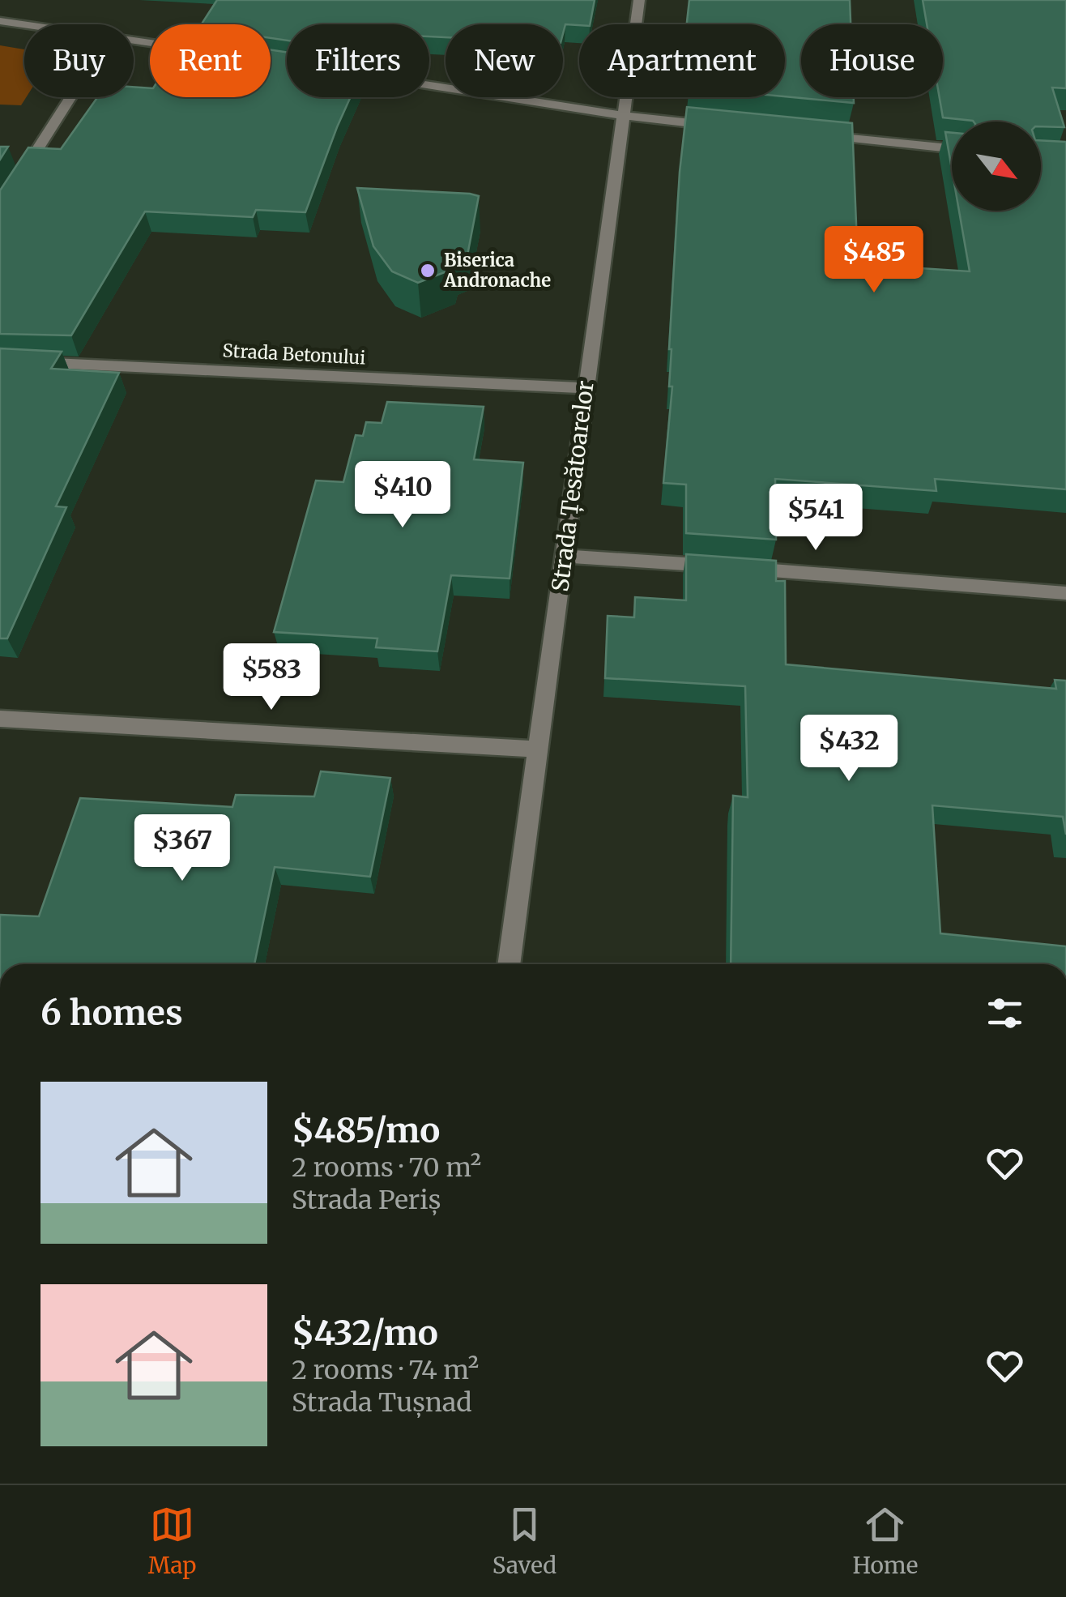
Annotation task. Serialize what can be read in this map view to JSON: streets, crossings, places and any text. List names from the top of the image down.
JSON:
{
  "streets": {
    "street": ["Strada Betonului", "Strada Țesătoarelor"]
  },
  "crossings": [
    ["Strada Betonului", "Strada Țesătoarelor"]
  ],
  "places": ["Biserica Andronache"],
  "north": "bottom right",
  "page": {
    "chip": [
      "Buy",
      "Rent",
      "Filters",
      "New",
      "Apartment",
      "House"
    ],
    "price": [
      "$485",
      "$410",
      "$541",
      "$583",
      "$432",
      "$367"
    ],
    "heading": "6 homes",
    "list": [
      {
        "name": "$485/mo",
        "note": "2 rooms · 70 m² · Strada Periș"
      },
      {
        "name": "$432/mo",
        "note": "2 rooms · 74 m² · Strada Tușnad"
      }
    ],
    "tabs": ["Map", "Saved", "Home"]
  }
}
